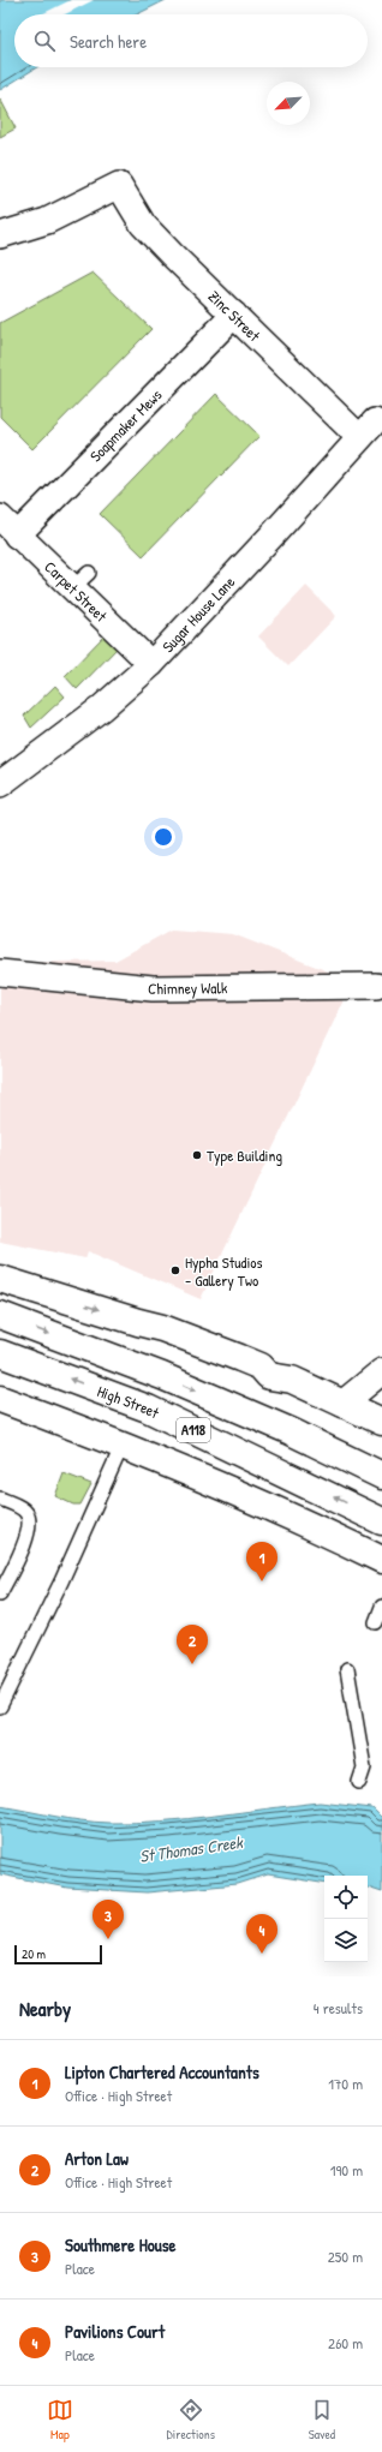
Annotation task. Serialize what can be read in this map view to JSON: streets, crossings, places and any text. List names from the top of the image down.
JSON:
{
  "streets": {
    "main road": ["High Street", "A118"],
    "street": [
      "Zinc Street",
      "Soapmaker Mews",
      "Carpet Street",
      "Sugar House Lane",
      "Chimney Walk"
    ]
  },
  "crossings": [
    ["Zinc Street", "Soapmaker Mews"],
    ["Zinc Street", "Sugar House Lane"],
    ["Soapmaker Mews", "Carpet Street"],
    ["Carpet Street", "Sugar House Lane"]
  ],
  "water": ["St Thomas Creek"],
  "places": ["Type Building", "Hypha Studios - Gallery Two"],
  "scale_bar": "20 m",
  "north": "bottom left",
  "page": {
    "search": "Search here",
    "pins": [
      "1",
      "2",
      "3",
      "4"
    ],
    "scale": "20 m",
    "heading": ["Nearby", "4 results"],
    "list": [
      {
        "mark": "1",
        "name": "Lipton Chartered Accountants",
        "note": "Office · High Street",
        "value": "170 m"
      },
      {
        "mark": "2",
        "name": "Arton Law",
        "note": "Office · High Street",
        "value": "190 m"
      },
      {
        "mark": "3",
        "name": "Southmere House",
        "note": "Place",
        "value": "250 m"
      },
      {
        "mark": "4",
        "name": "Pavilions Court",
        "note": "Place",
        "value": "260 m"
      }
    ],
    "nav": ["Map", "Directions", "Saved"]
  }
}
